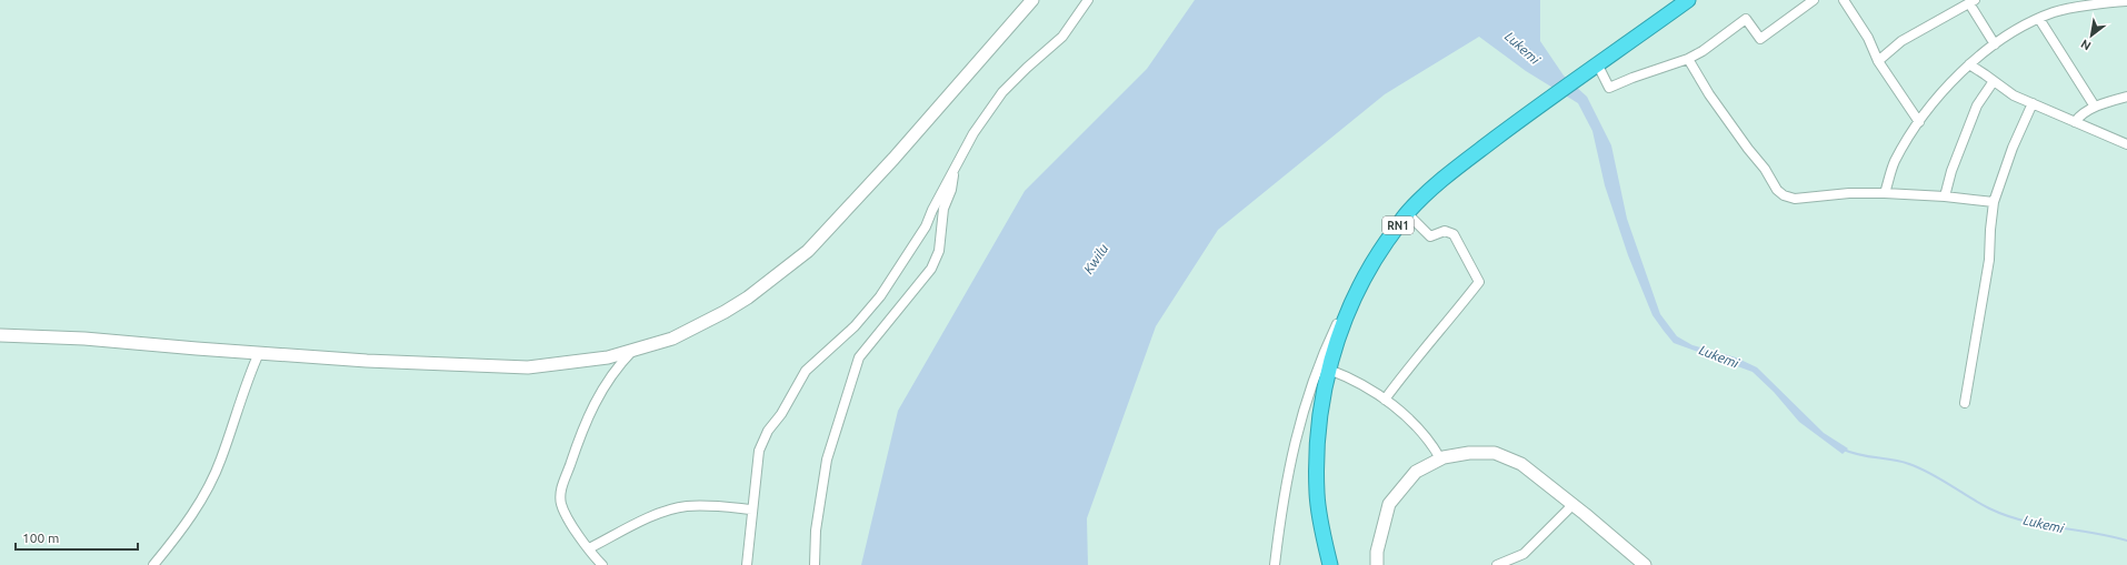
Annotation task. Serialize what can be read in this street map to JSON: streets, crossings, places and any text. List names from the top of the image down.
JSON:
{
  "streets": {
    "highway": ["RN1"]
  },
  "water": ["Lukemi", "Kwilu"],
  "scale_bar": "100 m",
  "north": "bottom left"
}
